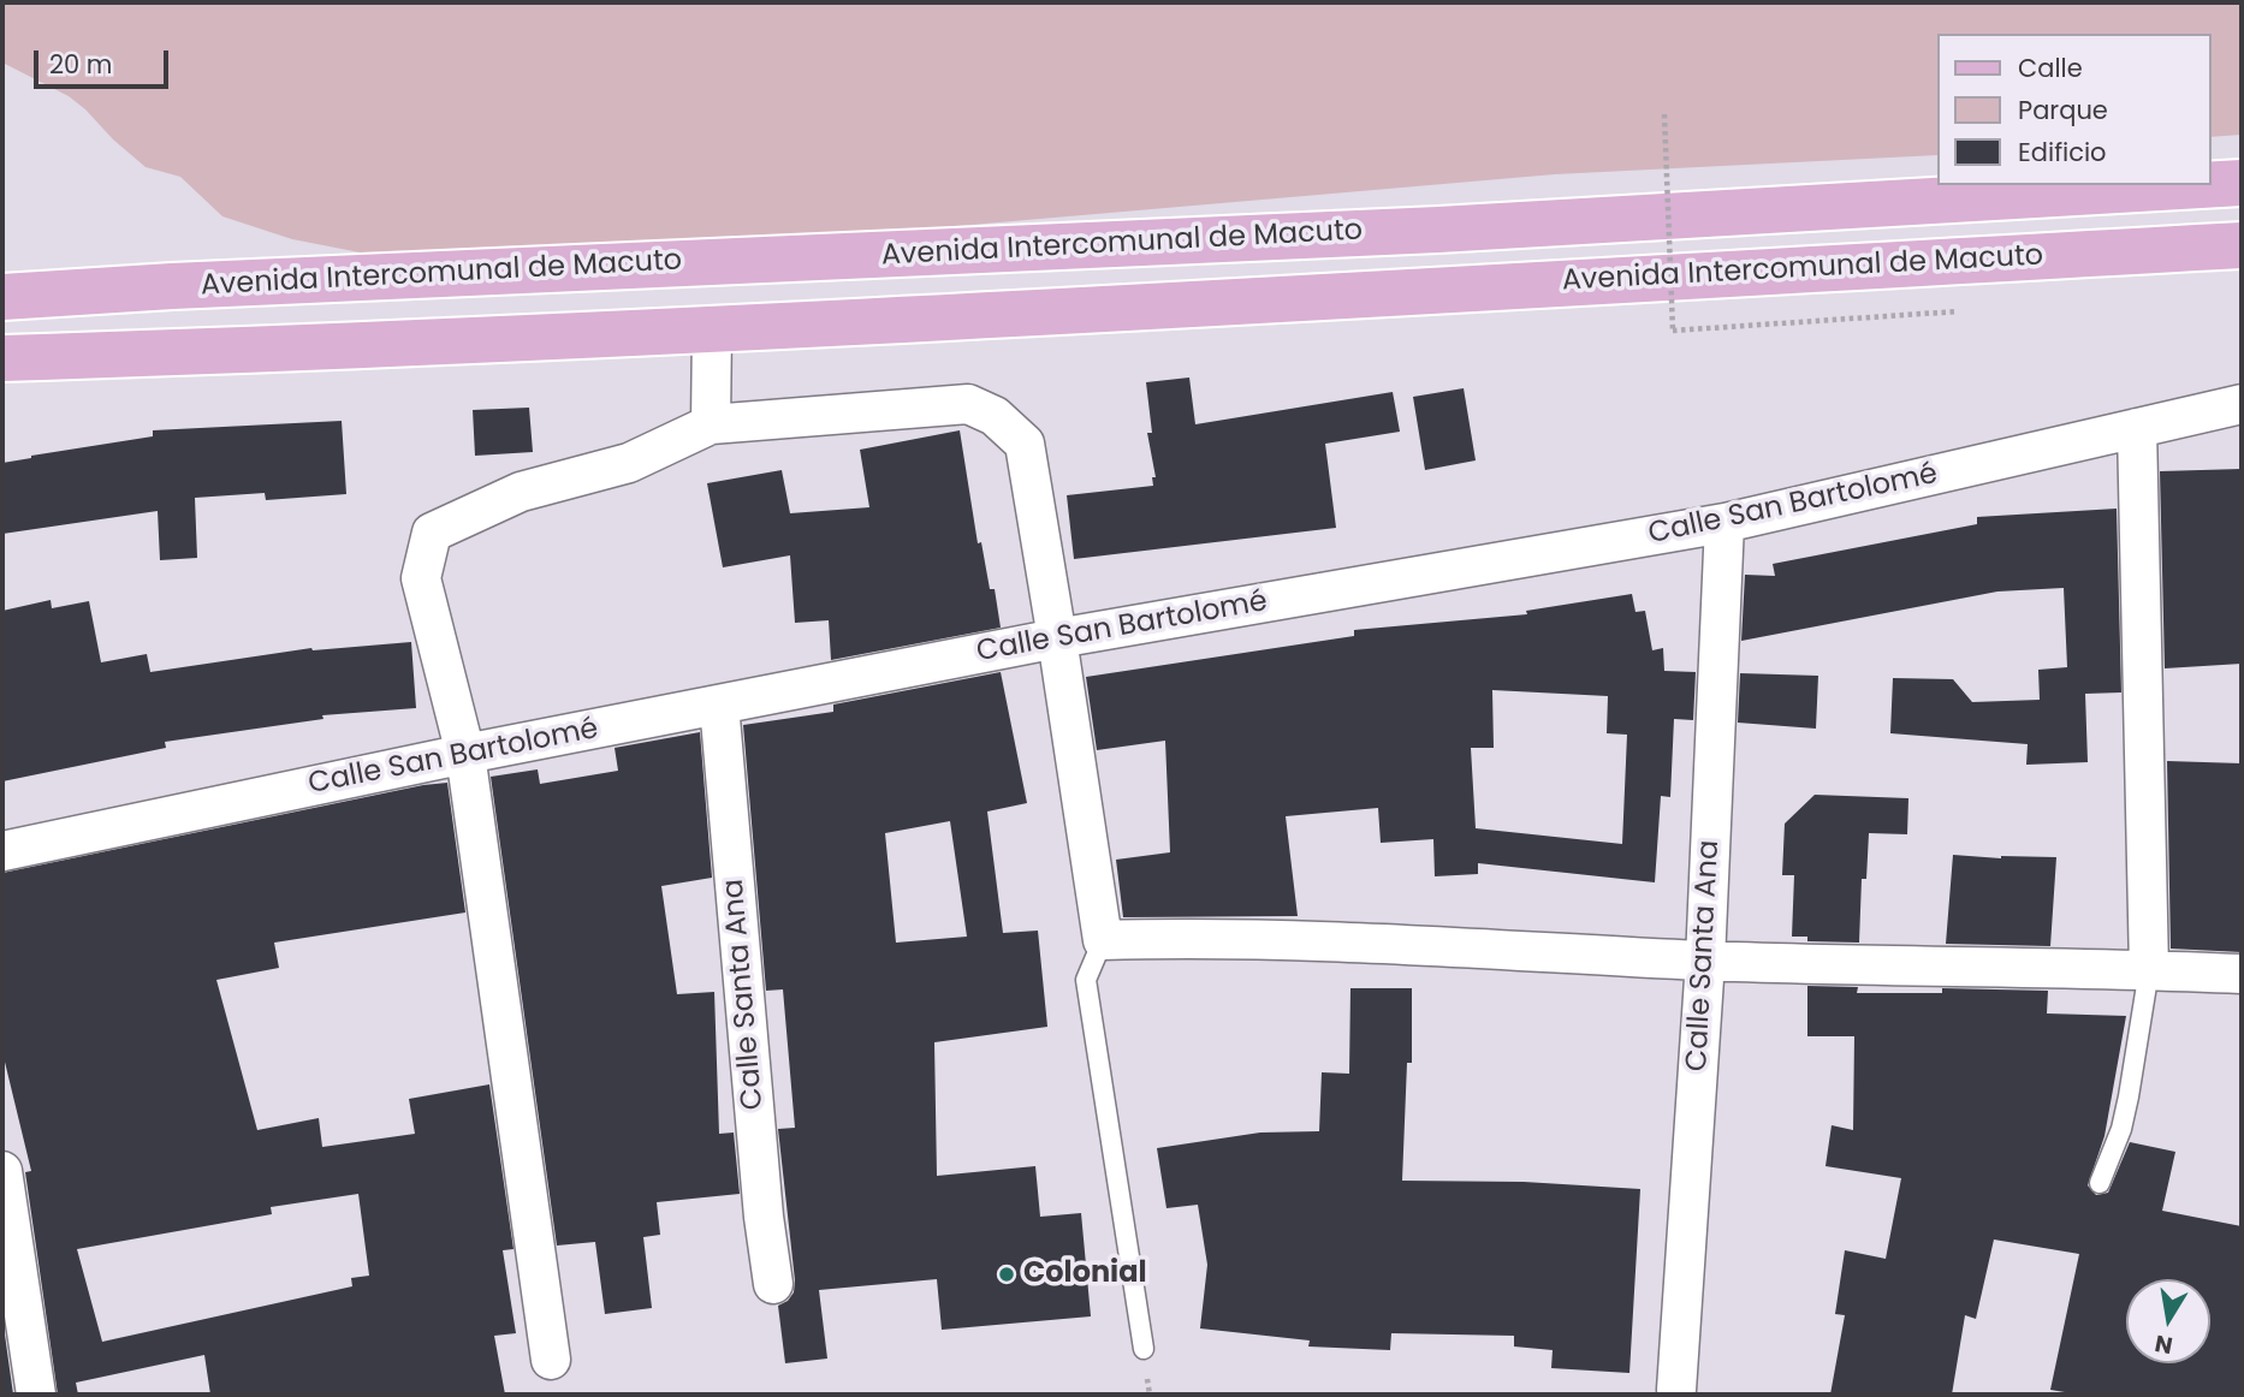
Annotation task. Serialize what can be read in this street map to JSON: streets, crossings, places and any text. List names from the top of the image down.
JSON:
{
  "streets": {
    "main road": ["Avenida Intercomunal de Macuto"],
    "street": ["Calle San Bartolomé", "Calle Santa Ana"]
  },
  "crossings": [
    ["Calle San Bartolomé", "Calle Santa Ana"]
  ],
  "places": ["Colonial"],
  "legend": ["Calle", "Parque", "Edificio"],
  "scale_bar": "20 m",
  "north": "bottom"
}
